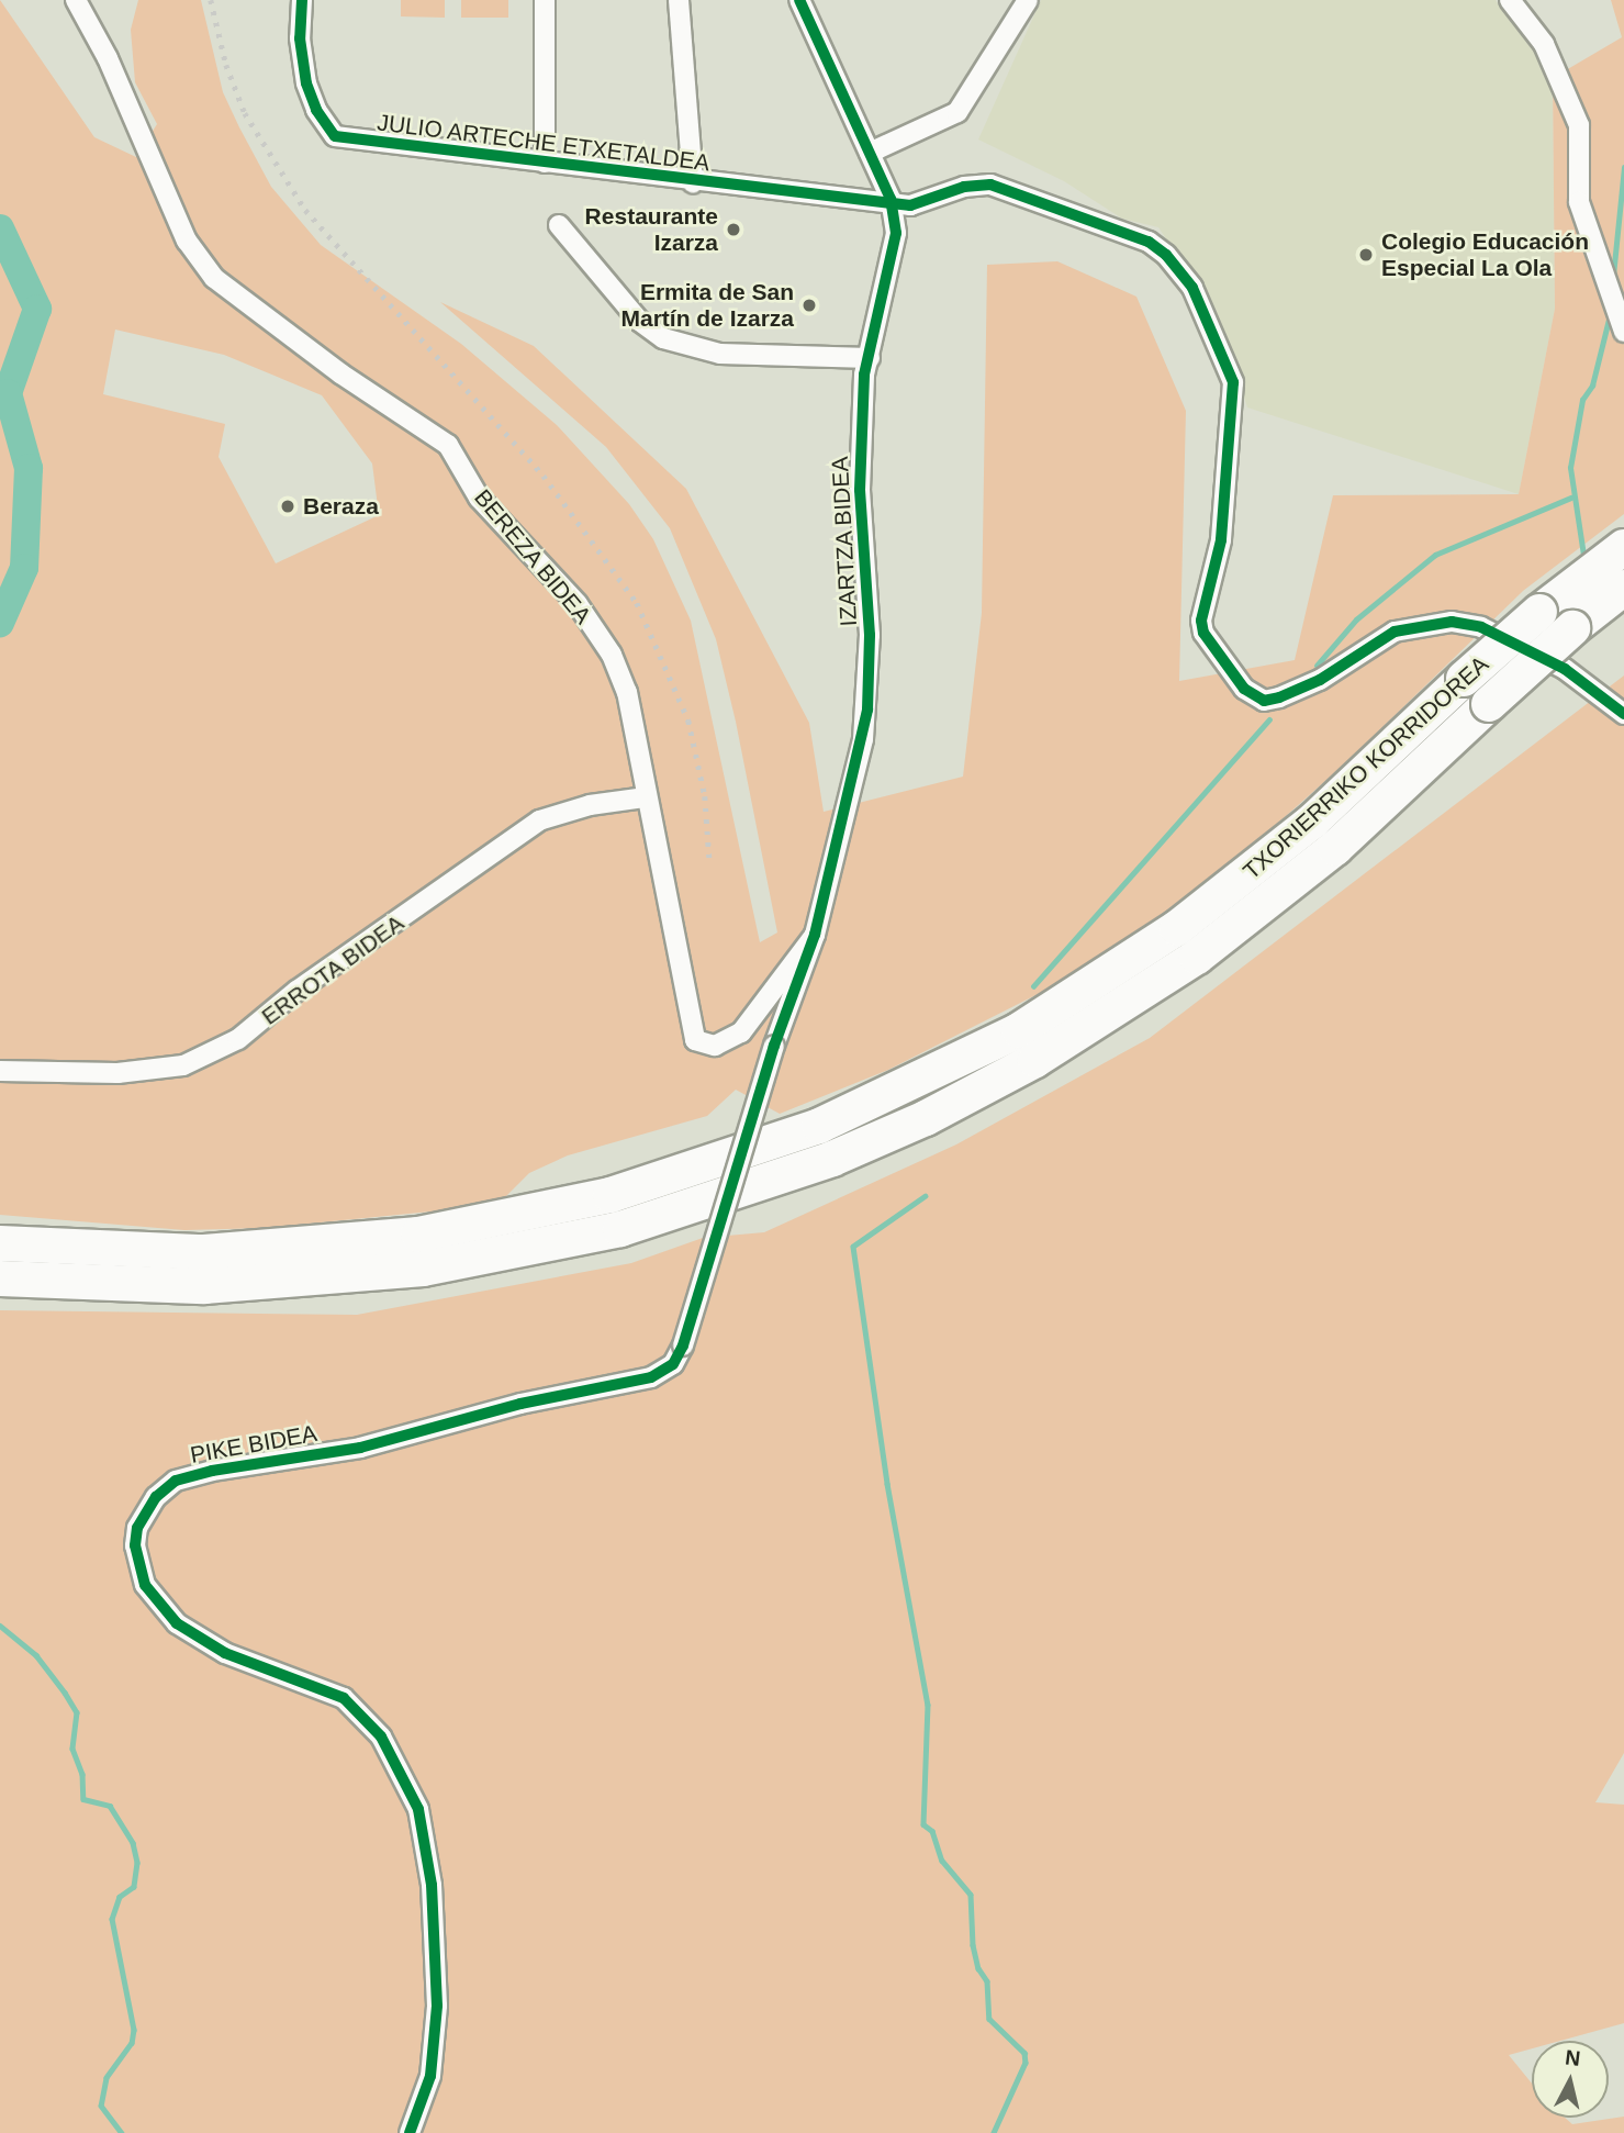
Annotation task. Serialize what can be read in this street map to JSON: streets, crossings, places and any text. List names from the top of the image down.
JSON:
{
  "streets": {
    "highway": ["TXORIERRIKO KORRIDOREA"],
    "street": [
      "JULIO ARTECHE ETXETALDEA",
      "IZARTZA BIDEA",
      "BEREZA BIDEA",
      "ERROTA BIDEA",
      "PIKE BIDEA"
    ]
  },
  "crossings": [
    ["JULIO ARTECHE ETXETALDEA", "IZARTZA BIDEA"],
    ["IZARTZA BIDEA", "BEREZA BIDEA"],
    ["IZARTZA BIDEA", "PIKE BIDEA"],
    ["BEREZA BIDEA", "ERROTA BIDEA"]
  ],
  "places": [
    "Restaurante Izarza",
    "Colegio Educación Especial La Ola",
    "Ermita de San Martín de Izarza",
    "Beraza"
  ],
  "north": "top"
}
